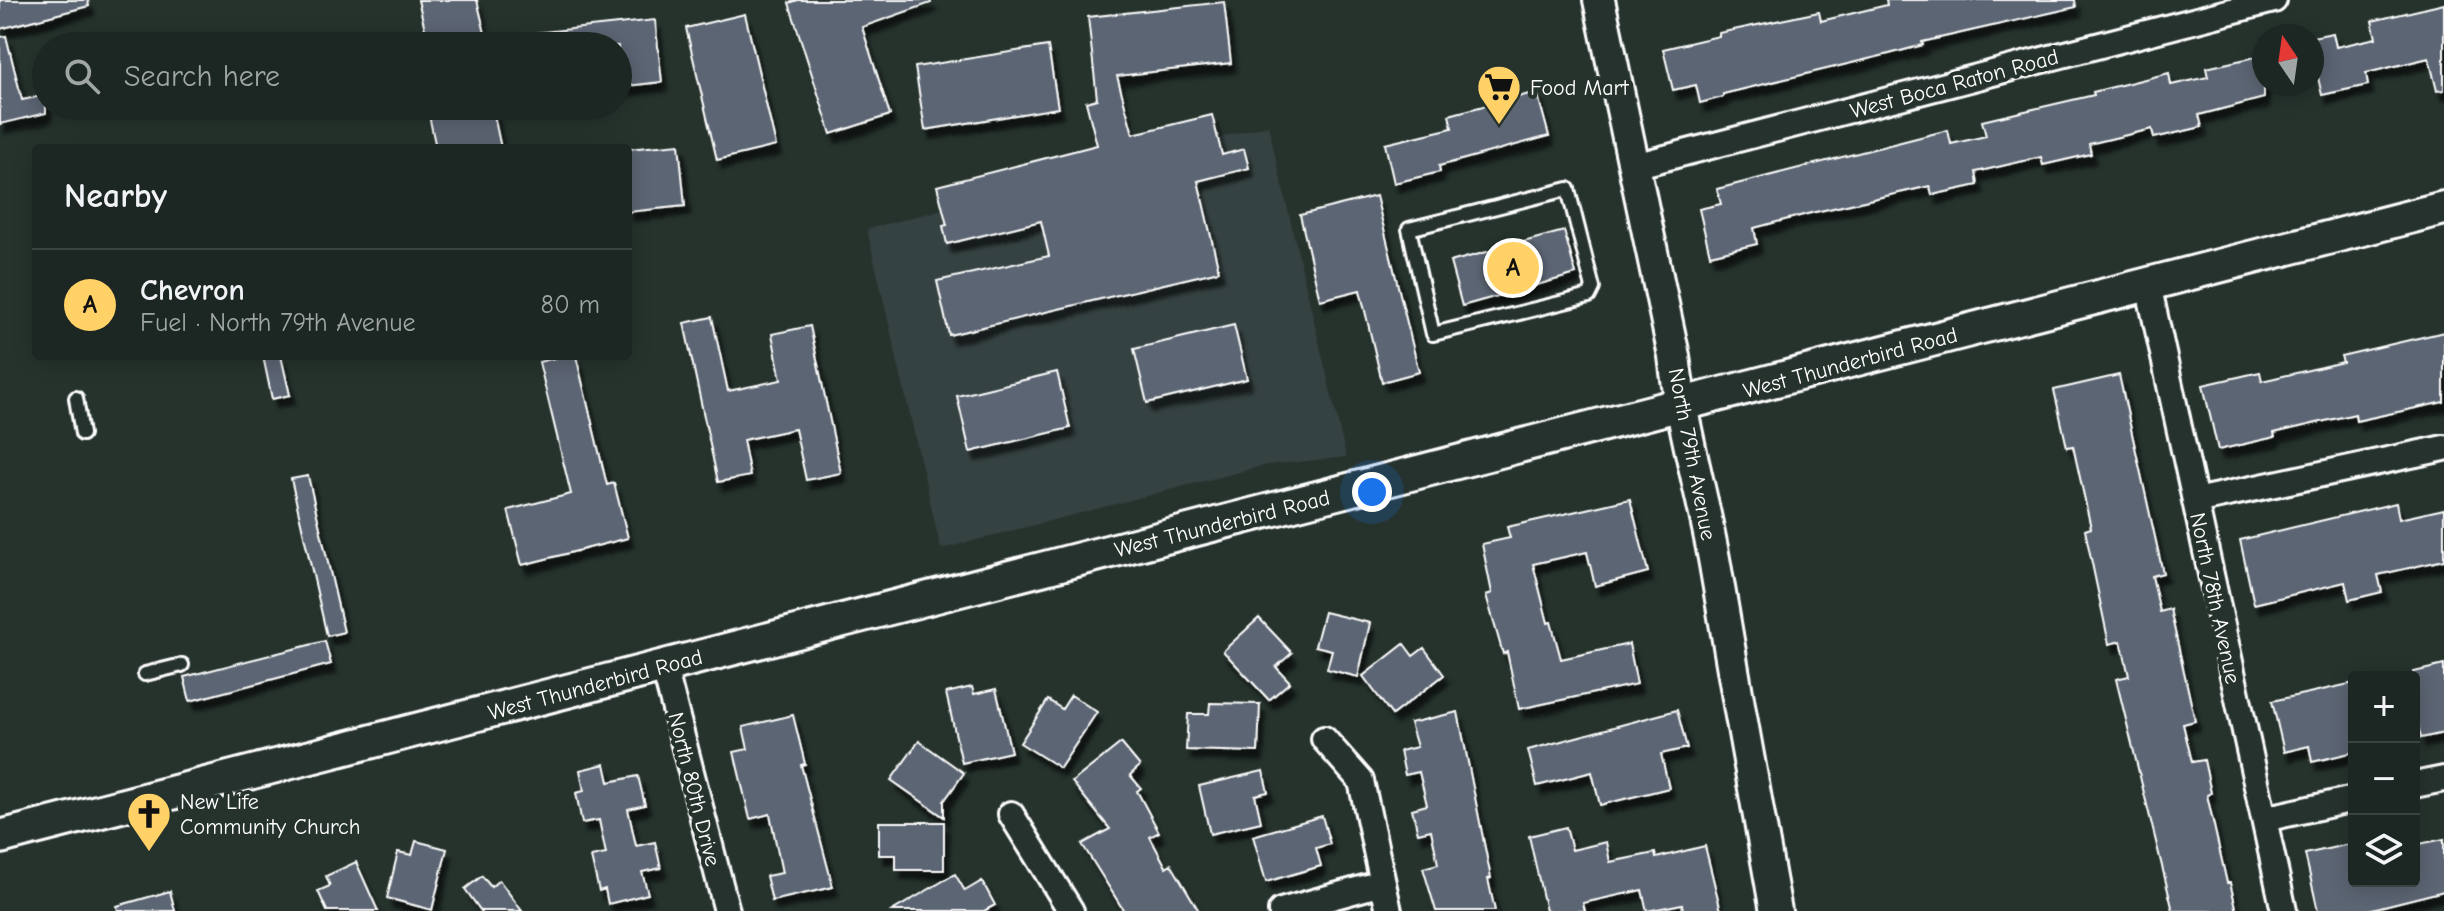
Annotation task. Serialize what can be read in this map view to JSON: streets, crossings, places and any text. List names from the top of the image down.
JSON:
{
  "streets": {
    "main road": ["West Thunderbird Road"],
    "street": [
      "West Boca Raton Road",
      "North 79th Avenue",
      "North 78th Avenue",
      "North 80th Drive"
    ]
  },
  "crossings": [
    ["West Boca Raton Road", "North 79th Avenue"],
    ["West Thunderbird Road", "North 79th Avenue"],
    ["West Thunderbird Road", "North 78th Avenue"],
    ["West Thunderbird Road", "North 80th Drive"]
  ],
  "places": {
    "supermarket": ["Food Mart"],
    "church": ["New Life Community Church"]
  },
  "north": "top",
  "page": {
    "search": "Search here",
    "heading": "Nearby",
    "pins": "A",
    "list": [
      {
        "mark": "A",
        "name": "Chevron",
        "note": "Fuel · North 79th Avenue",
        "value": "80 m"
      }
    ],
    "map_buttons": ["+", "−"]
  }
}
